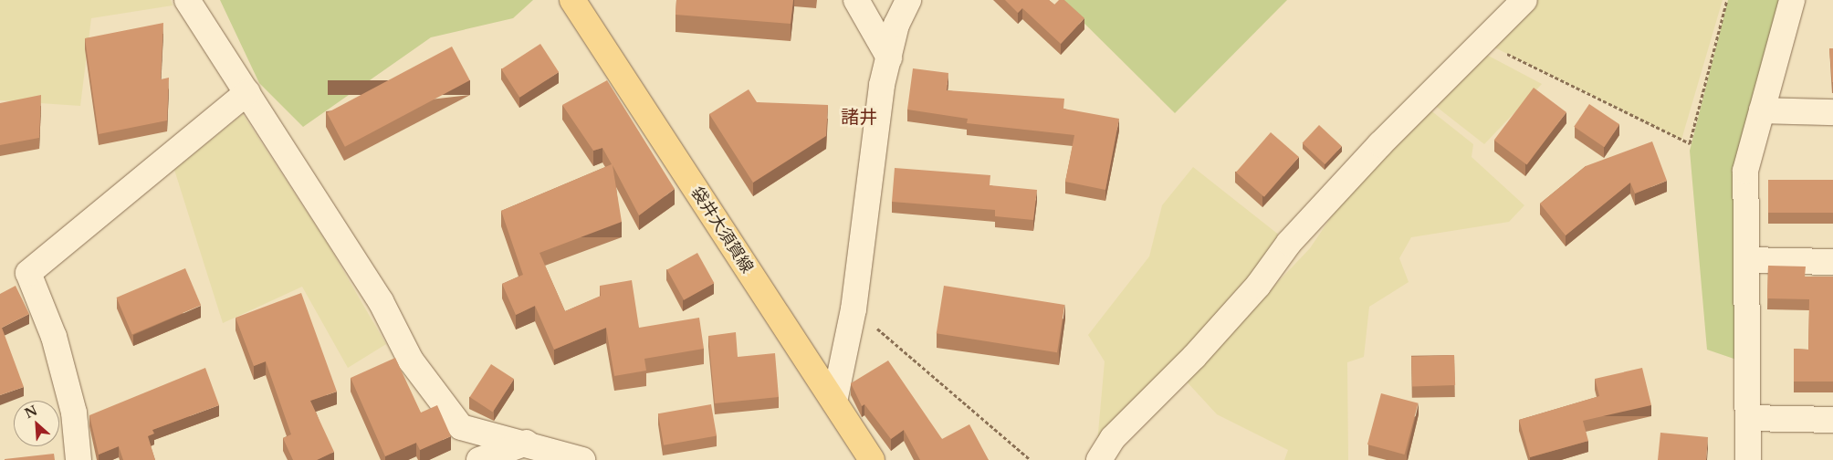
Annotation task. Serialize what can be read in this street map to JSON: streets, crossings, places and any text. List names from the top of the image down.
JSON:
{
  "streets": {
    "main road": ["袋井大須賀線"]
  },
  "districts": ["諸井"],
  "north": "top left"
}
